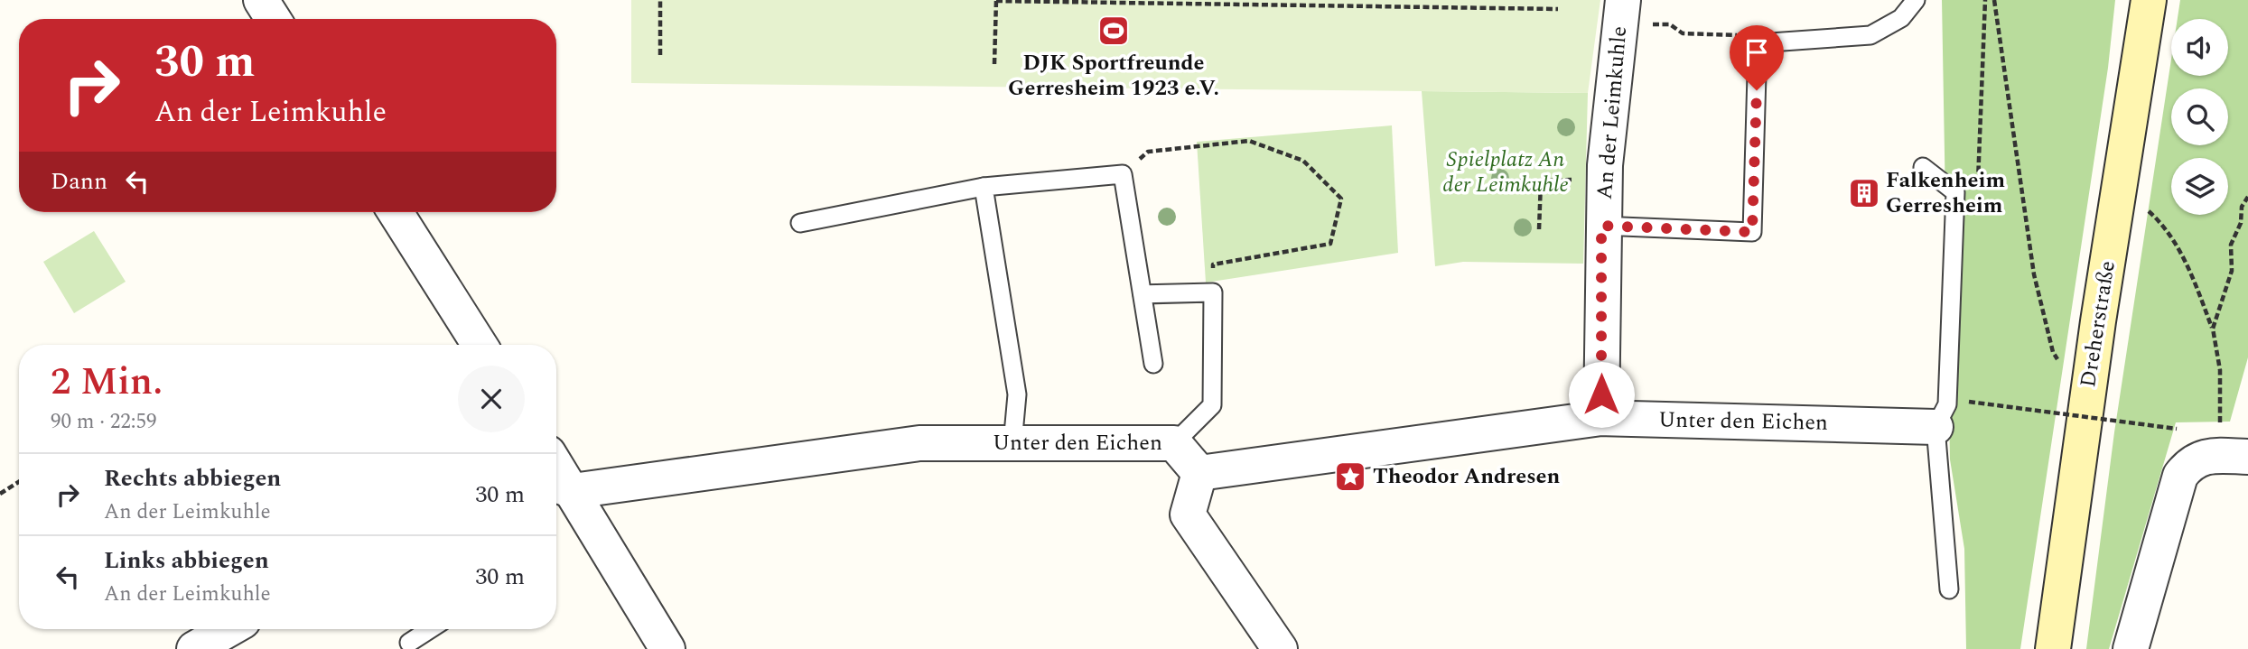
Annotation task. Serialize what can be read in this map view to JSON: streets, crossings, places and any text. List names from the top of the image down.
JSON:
{
  "streets": {
    "main road": ["Dreherstraße"],
    "street": ["An der Leimkuhle", "Unter den Eichen"]
  },
  "crossings": [
    ["An der Leimkuhle", "Unter den Eichen"]
  ],
  "parks": ["Spielplatz An der Leimkuhle"],
  "places": {
    "sports": ["DJK Sportfreunde Gerresheim 1923 e.V."],
    "building": ["Falkenheim Gerresheim"],
    "place": ["Theodor Andresen"]
  },
  "page": {
    "turn": ["30 m", "An der Leimkuhle"],
    "then": "Dann",
    "heading": ["2 Min.", "90 m · 22:59"],
    "list": [
      {
        "name": "Rechts abbiegen",
        "note": "An der Leimkuhle",
        "value": "30 m"
      },
      {
        "name": "Links abbiegen",
        "note": "An der Leimkuhle",
        "value": "30 m"
      }
    ]
  }
}
